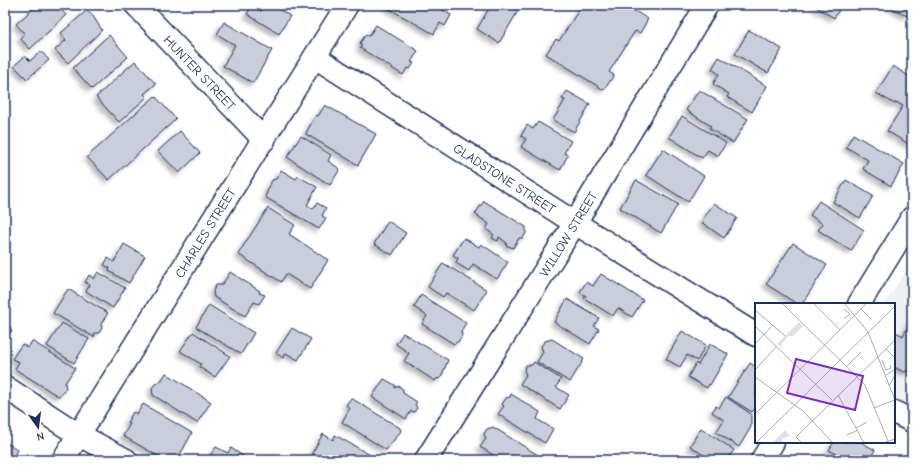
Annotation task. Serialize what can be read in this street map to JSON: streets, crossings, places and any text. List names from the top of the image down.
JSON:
{
  "streets": {
    "street": [
      "HUNTER STREET",
      "GLADSTONE STREET",
      "CHARLES STREET",
      "WILLOW STREET"
    ]
  },
  "crossings": [
    ["HUNTER STREET", "CHARLES STREET"],
    ["GLADSTONE STREET", "CHARLES STREET"],
    ["GLADSTONE STREET", "WILLOW STREET"]
  ],
  "north": "bottom"
}
